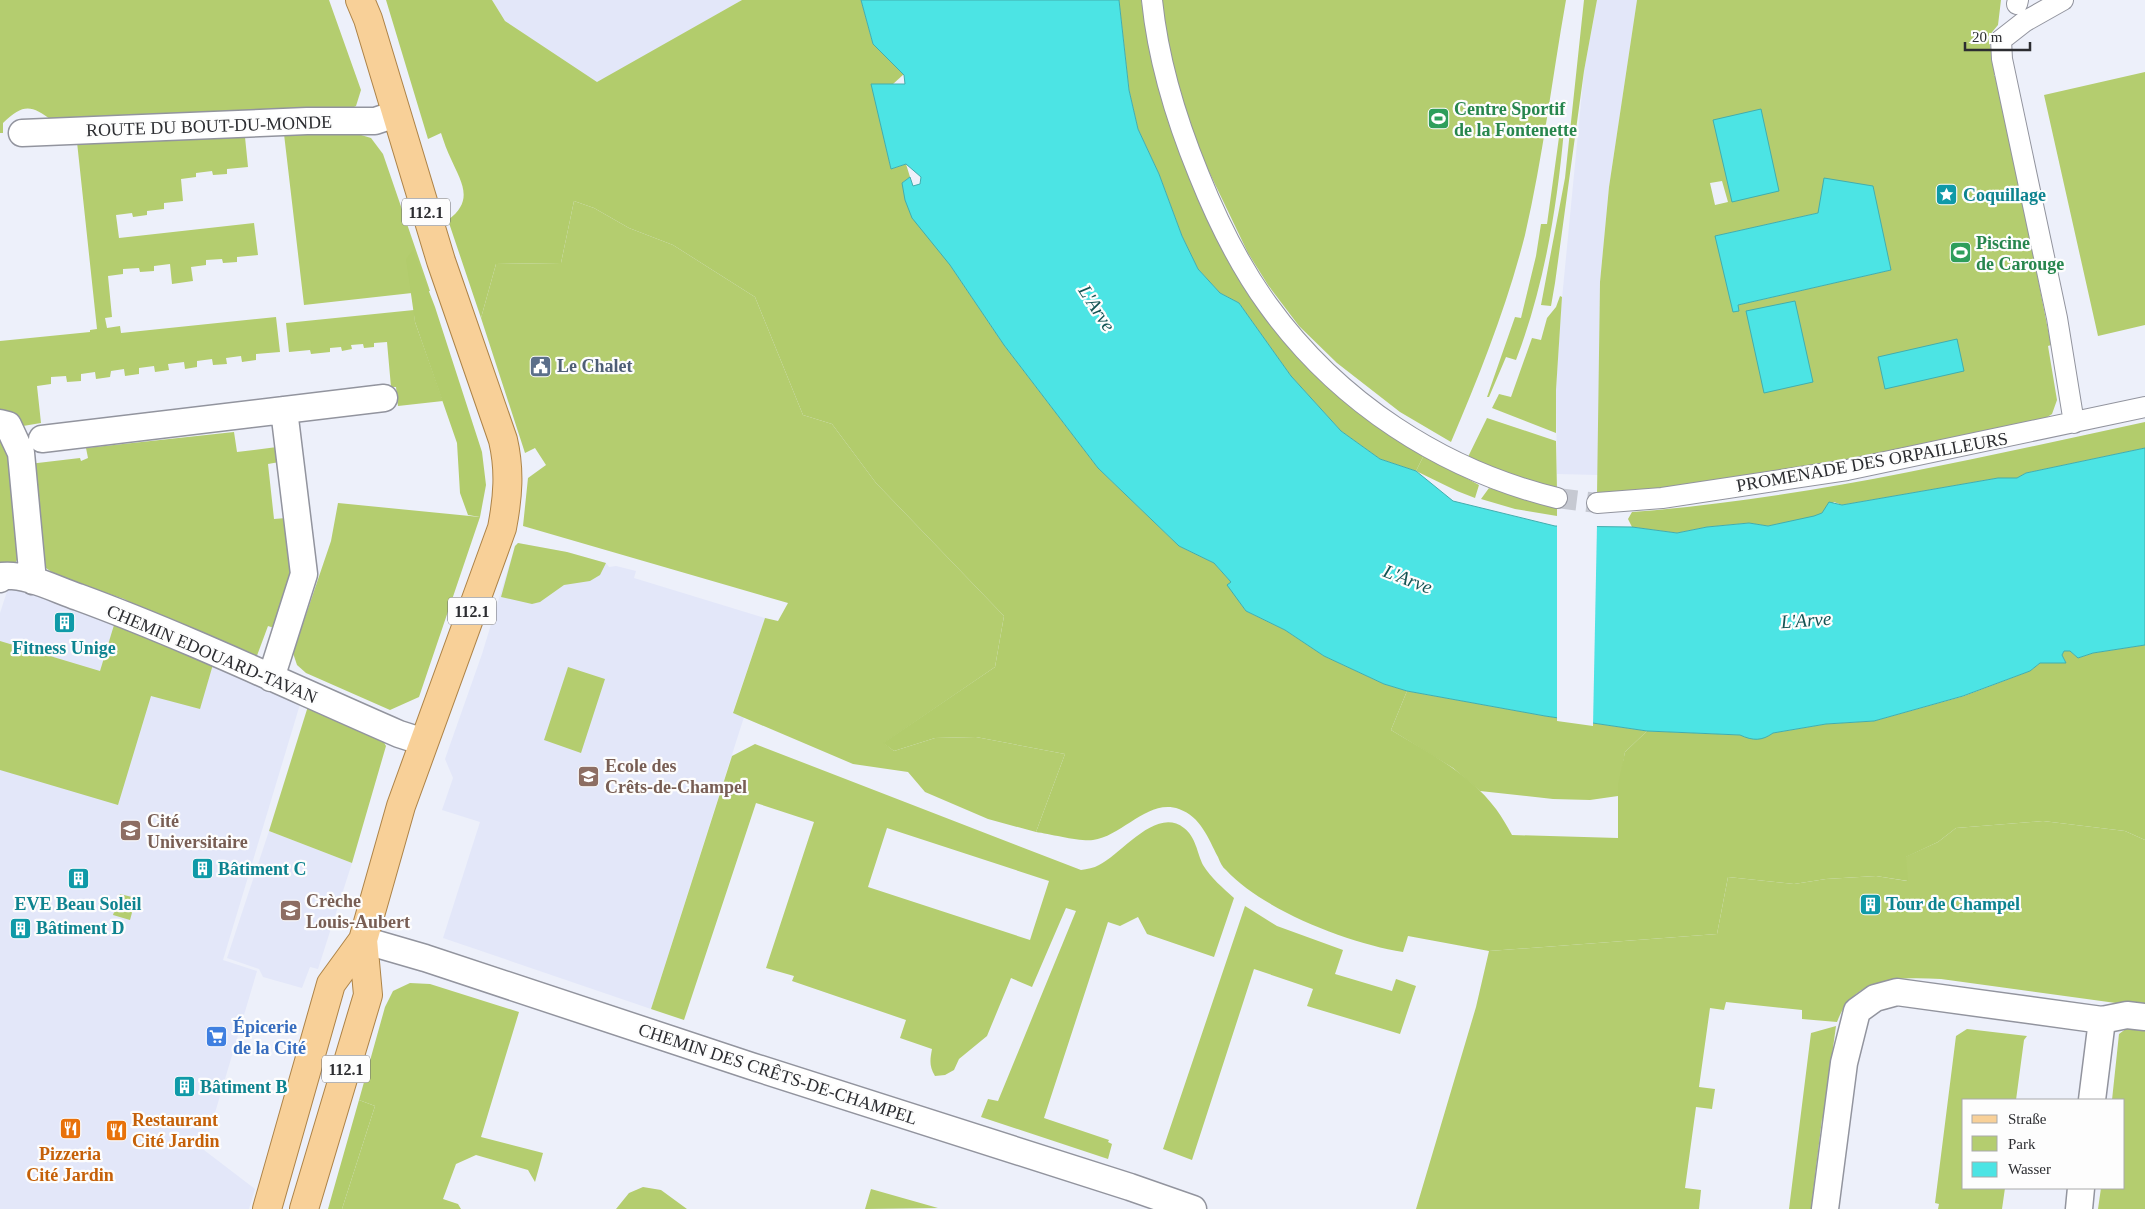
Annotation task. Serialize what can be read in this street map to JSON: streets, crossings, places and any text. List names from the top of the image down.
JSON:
{
  "streets": {
    "main road": ["112.1"],
    "street": [
      "ROUTE DU BOUT-DU-MONDE",
      "PROMENADE DES ORPAILLEURS",
      "CHEMIN EDOUARD-TAVAN",
      "CHEMIN DES CRÊTS-DE-CHAMPEL"
    ]
  },
  "crossings": [
    ["ROUTE DU BOUT-DU-MONDE", "112.1"],
    ["112.1", "CHEMIN EDOUARD-TAVAN"],
    ["112.1", "CHEMIN DES CRÊTS-DE-CHAMPEL"]
  ],
  "water": ["L'Arve"],
  "places": {
    "sports": ["Centre Sportif de la Fontenette", "Piscine de Carouge"],
    "place": ["Coquillage"],
    "public building": ["Le Chalet"],
    "building": [
      "Fitness Unige",
      "Bâtiment C",
      "EVE Beau Soleil",
      "Tour de Champel",
      "Bâtiment D",
      "Bâtiment B"
    ],
    "school or university": ["Ecole des Crêts-de-Champel", "Cité Universitaire", "Crèche Louis-Aubert"],
    "supermarket": ["Épicerie de la Cité"],
    "restaurant": ["Pizzeria Cité Jardin", "Restaurant Cité Jardin"]
  },
  "legend": ["Straße", "Park", "Wasser"],
  "scale_bar": "20 m"
}
